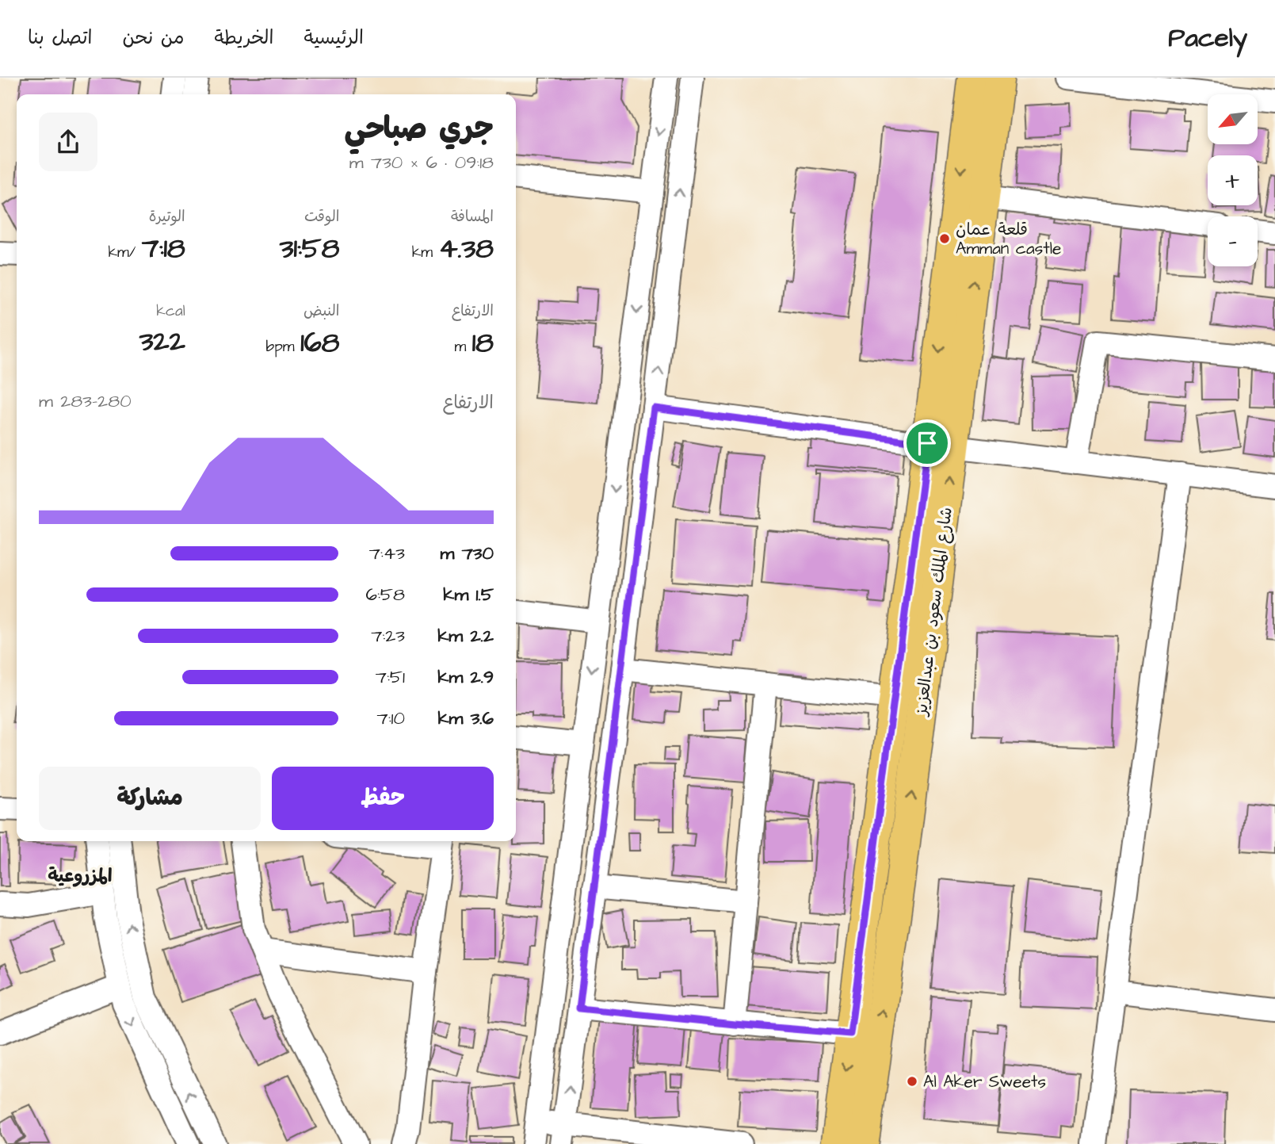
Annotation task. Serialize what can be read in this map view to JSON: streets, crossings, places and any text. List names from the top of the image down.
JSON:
{
  "streets": {
    "main road": ["شارع الملك سعود بن عبدالعزيز"]
  },
  "districts": ["المزروعية"],
  "places": ["قلعة عمان Amman castle", "Al Aker Sweets"],
  "north": "bottom left",
  "page": {
    "header": "Pacely",
    "nav": [
      "الرئيسية",
      "الخريطة",
      "من نحن",
      "اتصل بنا"
    ],
    "map_buttons": ["+", "−"],
    "heading": ["جري صباحي", "09:18 · 6 × 730 m"],
    "stats": [
      ["المسافة", "4.38 km"],
      ["الوقت", "31:58"],
      ["الوتيرة", "7:18 /km"],
      ["الارتفاع", "18 m"],
      ["النبض", "168 bpm"],
      ["kcal", "322"]
    ],
    "chart": ["الارتفاع", "280–283 m"],
    "list": [
      {
        "name": "730 m",
        "note": "7:43"
      },
      {
        "name": "1.5 km",
        "note": "6:58"
      },
      {
        "name": "2.2 km",
        "note": "7:23"
      },
      {
        "name": "2.9 km",
        "note": "7:51"
      },
      {
        "name": "3.6 km",
        "note": "7:10"
      }
    ],
    "buttons": ["حفظ", "مشاركة"]
  }
}
